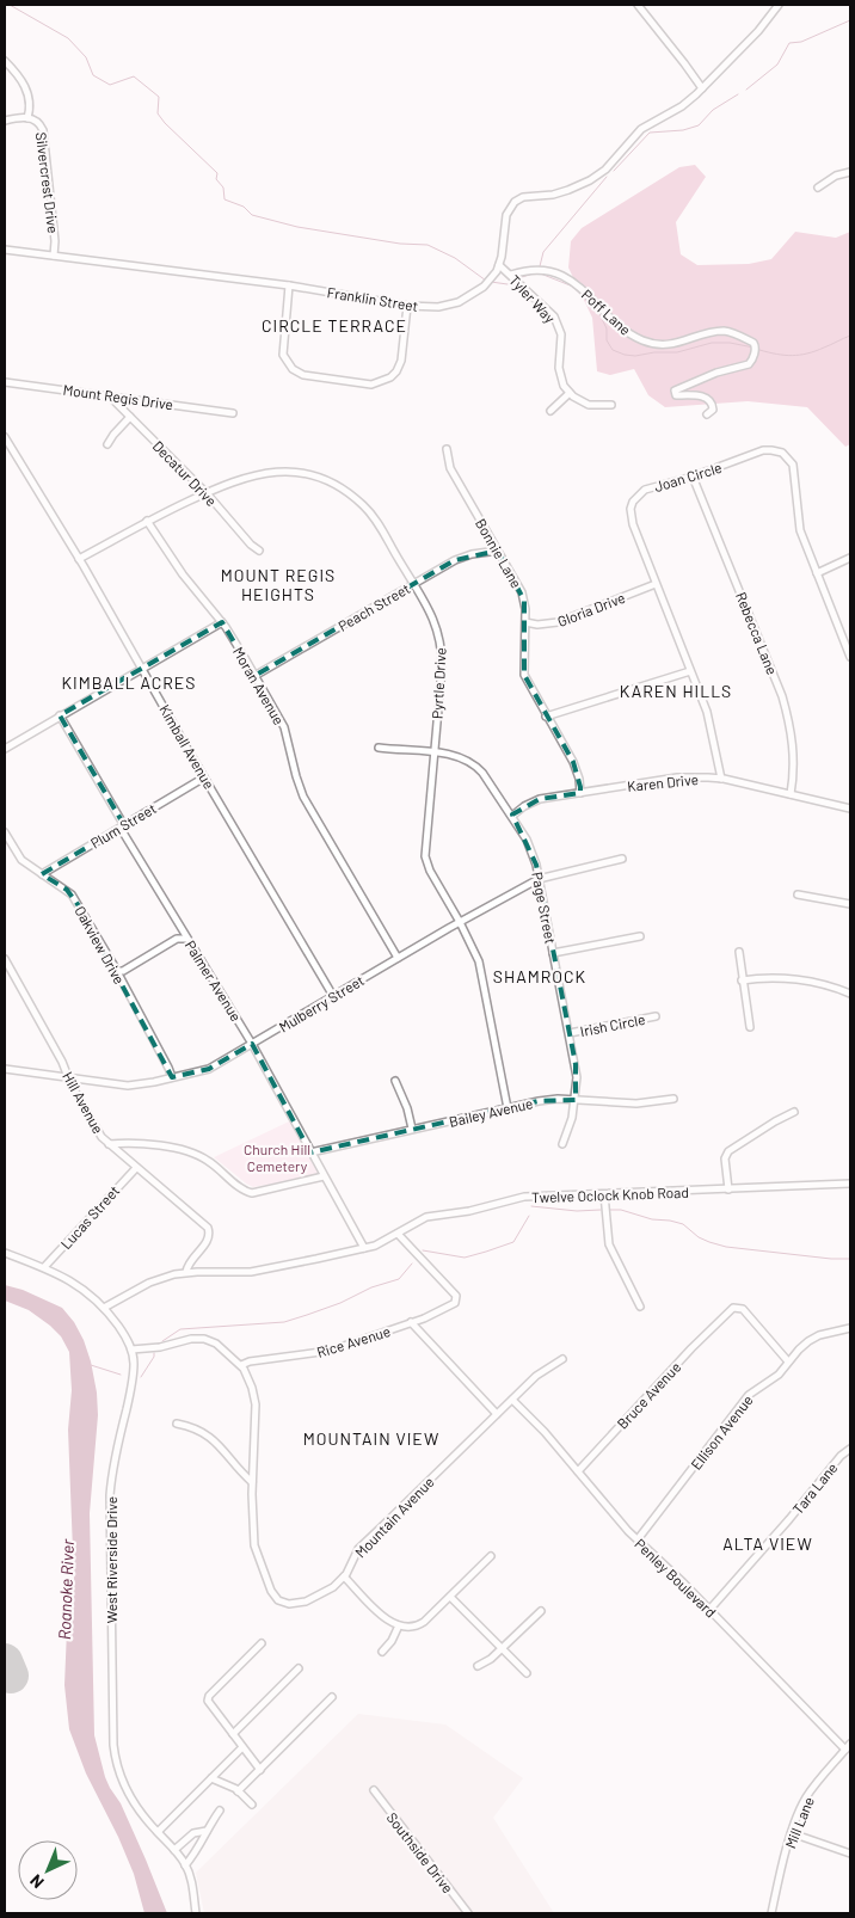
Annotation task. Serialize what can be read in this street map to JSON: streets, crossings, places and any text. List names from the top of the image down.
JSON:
{
  "streets": {
    "street": [
      "Silvercrest Drive",
      "Franklin Street",
      "Tyler Way",
      "Poff Lane",
      "Mount Regis Drive",
      "Decatur Drive",
      "Joan Circle",
      "Bonnie Lane",
      "Peach Street",
      "Gloria Drive",
      "Rebecca Lane",
      "Pyrtle Drive",
      "Moran Avenue",
      "Kimball Avenue",
      "Karen Drive",
      "Plum Street",
      "Page Street",
      "Oakview Drive",
      "Palmer Avenue",
      "Mulberry Street",
      "Irish Circle",
      "Hill Avenue",
      "Bailey Avenue",
      "Twelve Oclock Knob Road",
      "Lucas Street",
      "Rice Avenue",
      "Bruce Avenue",
      "Ellison Avenue",
      "Tara Lane",
      "Mountain Avenue",
      "West Riverside Drive",
      "Penley Boulevard",
      "Mill Lane",
      "Southside Drive"
    ]
  },
  "crossings": [
    ["Silvercrest Drive", "Franklin Street"],
    ["Franklin Street", "Tyler Way"],
    ["Tyler Way", "Poff Lane"],
    ["Mount Regis Drive", "Decatur Drive"],
    ["Decatur Drive", "Pyrtle Drive"],
    ["Joan Circle", "Gloria Drive"],
    ["Joan Circle", "Rebecca Lane"],
    ["Joan Circle", "Karen Drive"],
    ["Bonnie Lane", "Peach Street"],
    ["Bonnie Lane", "Gloria Drive"],
    ["Bonnie Lane", "Karen Drive"],
    ["Peach Street", "Pyrtle Drive"],
    ["Peach Street", "Moran Avenue"],
    ["Rebecca Lane", "Karen Drive"],
    ["Pyrtle Drive", "Moran Avenue"],
    ["Pyrtle Drive", "Kimball Avenue"],
    ["Pyrtle Drive", "Page Street"],
    ["Pyrtle Drive", "Mulberry Street"],
    ["Pyrtle Drive", "Bailey Avenue"],
    ["Moran Avenue", "Mulberry Street"],
    ["Kimball Avenue", "Plum Street"],
    ["Kimball Avenue", "Mulberry Street"],
    ["Karen Drive", "Page Street"],
    ["Plum Street", "Oakview Drive"],
    ["Plum Street", "Palmer Avenue"],
    ["Page Street", "Mulberry Street"],
    ["Page Street", "Irish Circle"],
    ["Page Street", "Bailey Avenue"],
    ["Oakview Drive", "Mulberry Street"],
    ["Palmer Avenue", "Mulberry Street"],
    ["Palmer Avenue", "Bailey Avenue"],
    ["Palmer Avenue", "Twelve Oclock Knob Road"],
    ["Mulberry Street", "Hill Avenue"],
    ["Hill Avenue", "Twelve Oclock Knob Road"],
    ["Hill Avenue", "Lucas Street"],
    ["Twelve Oclock Knob Road", "Rice Avenue"],
    ["Twelve Oclock Knob Road", "West Riverside Drive"],
    ["Lucas Street", "West Riverside Drive"],
    ["Rice Avenue", "Mountain Avenue"],
    ["Bruce Avenue", "Ellison Avenue"],
    ["Bruce Avenue", "Penley Boulevard"],
    ["Ellison Avenue", "Penley Boulevard"],
    ["Tara Lane", "Penley Boulevard"],
    ["Mountain Avenue", "West Riverside Drive"],
    ["Mountain Avenue", "Penley Boulevard"],
    ["Penley Boulevard", "Mill Lane"]
  ],
  "districts": [
    "CIRCLE TERRACE",
    "MOUNT REGIS HEIGHTS",
    "KIMBALL ACRES",
    "KAREN HILLS",
    "SHAMROCK",
    "MOUNTAIN VIEW",
    "ALTA VIEW"
  ],
  "water": ["Roanoke River"],
  "parks": ["Church Hill Cemetery"],
  "north": "bottom left"
}
